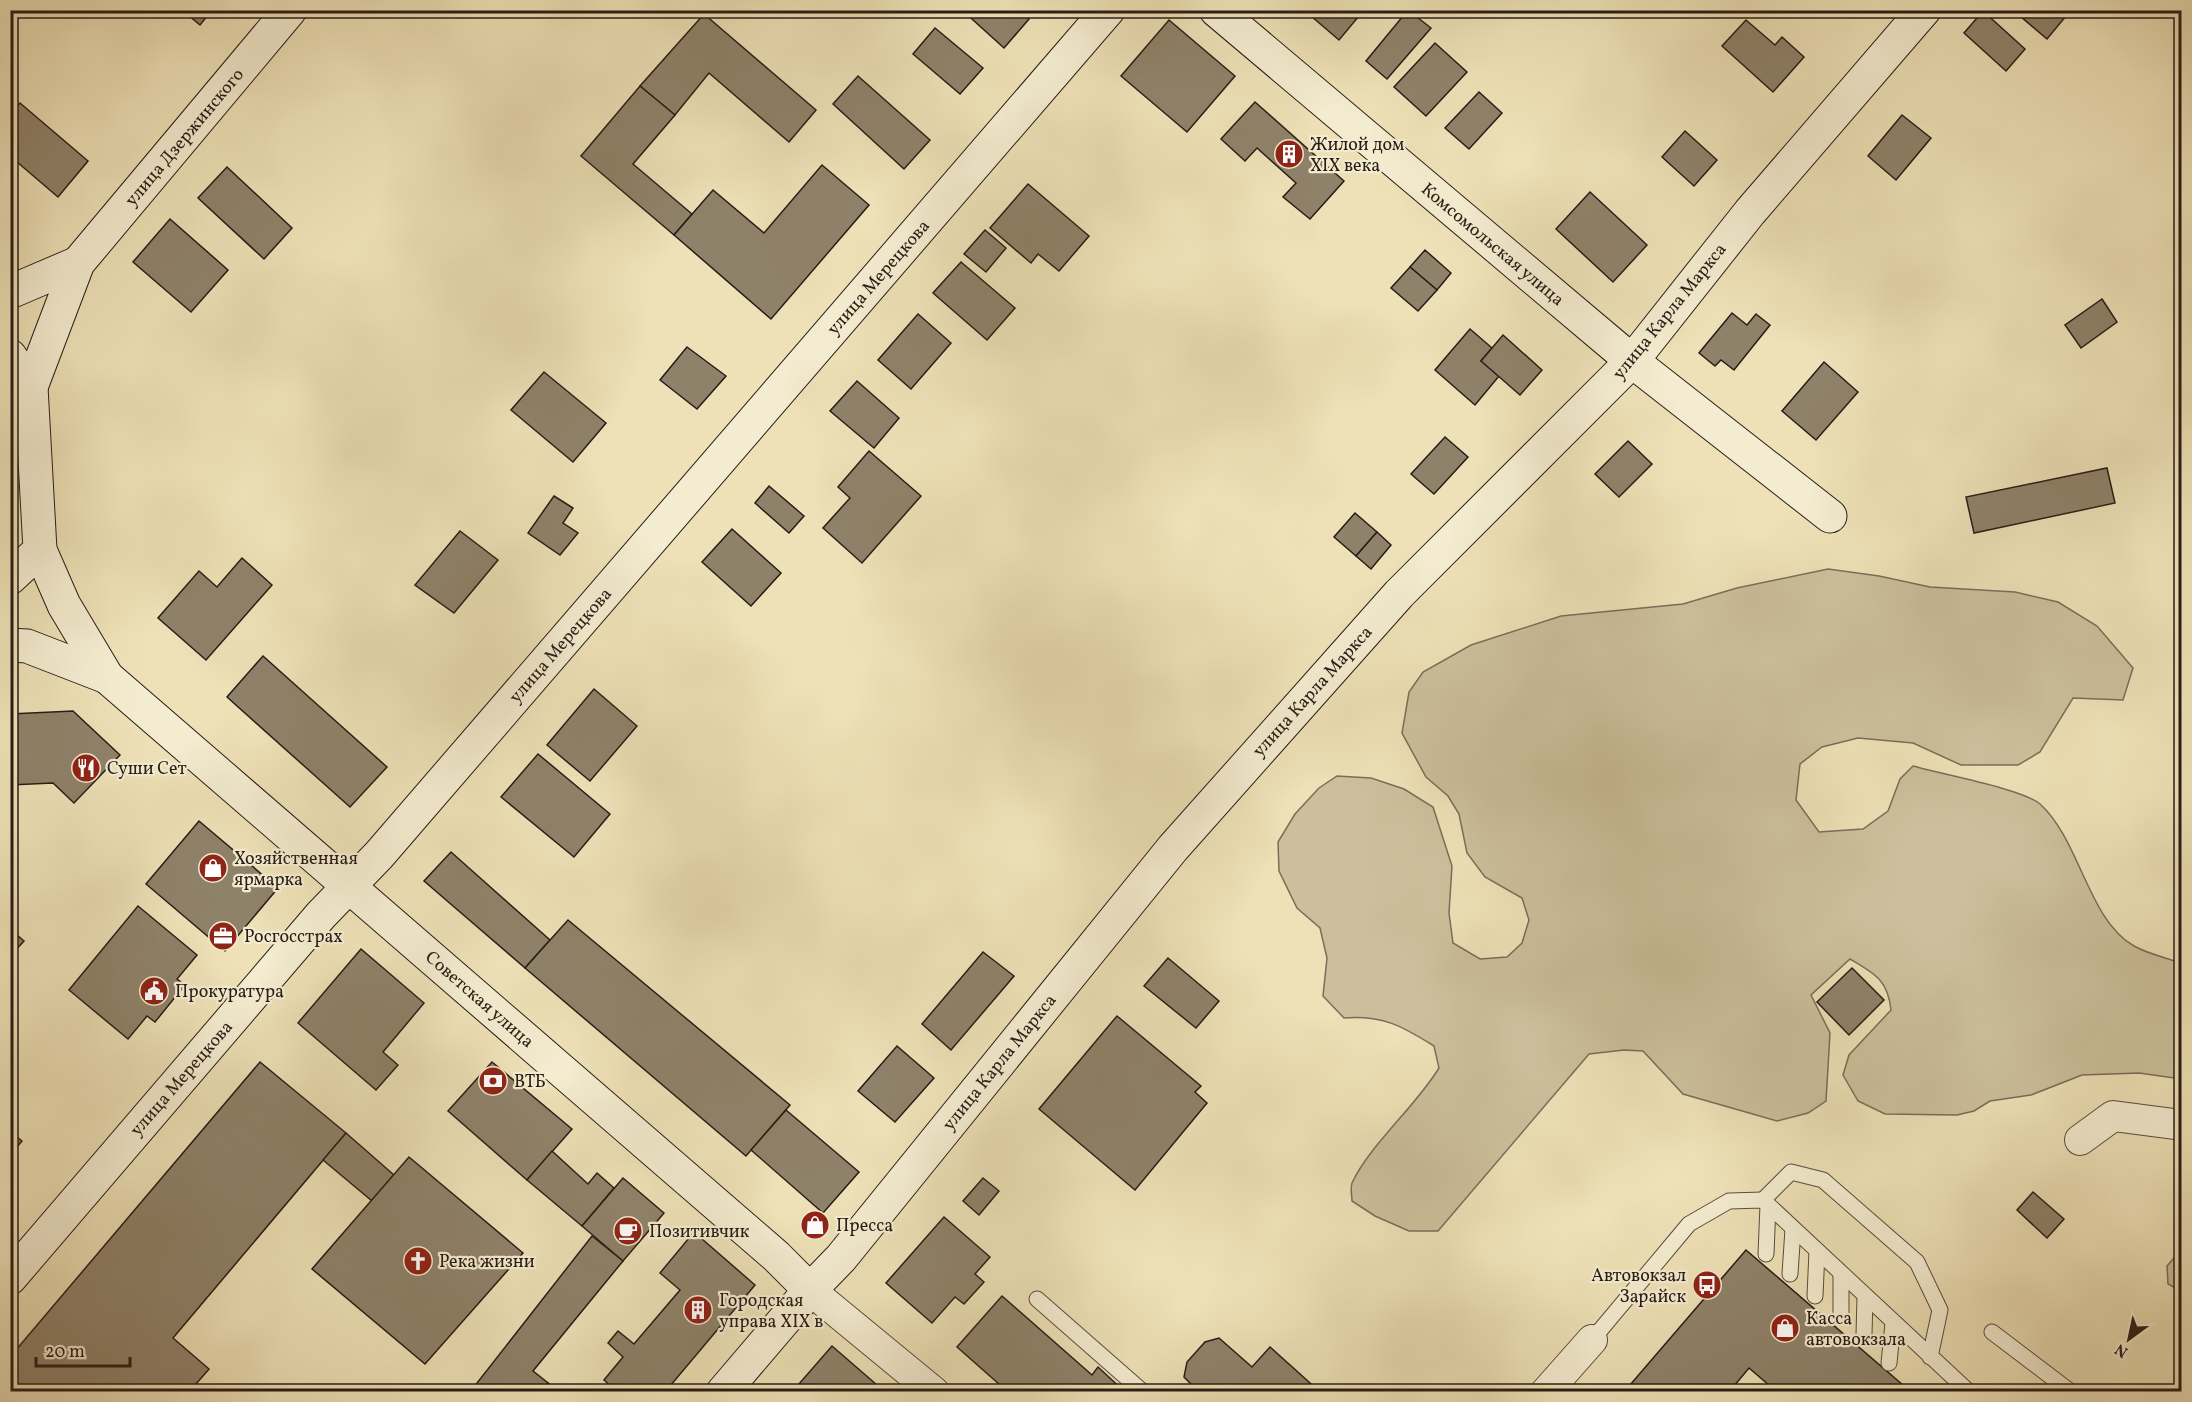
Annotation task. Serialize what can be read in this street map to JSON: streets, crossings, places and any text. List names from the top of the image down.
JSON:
{
  "streets": {
    "street": [
      "улица Дзержинского",
      "Комсомольская улица",
      "улица Мерецкова",
      "улица Карла Маркса",
      "Советская улица"
    ]
  },
  "crossings": [
    ["Комсомольская улица", "улица Карла Маркса"],
    ["улица Мерецкова", "Советская улица"],
    ["улица Карла Маркса", "Советская улица"]
  ],
  "places": {
    "building": ["Жилой дом XIX века", "Городская управа XIX в"],
    "restaurant": ["Суши Сет"],
    "shop": ["Хозяйственная ярмарка", "Пресса", "Касса автовокзала"],
    "office": ["Росгосстрах"],
    "public building": ["Прокуратура"],
    "bank": ["ВТБ"],
    "cafe": ["Позитивчик"],
    "church": ["Река жизни"],
    "bus stop": ["Автовокзал Зарайск"]
  },
  "scale_bar": "20 m",
  "north": "bottom left"
}
